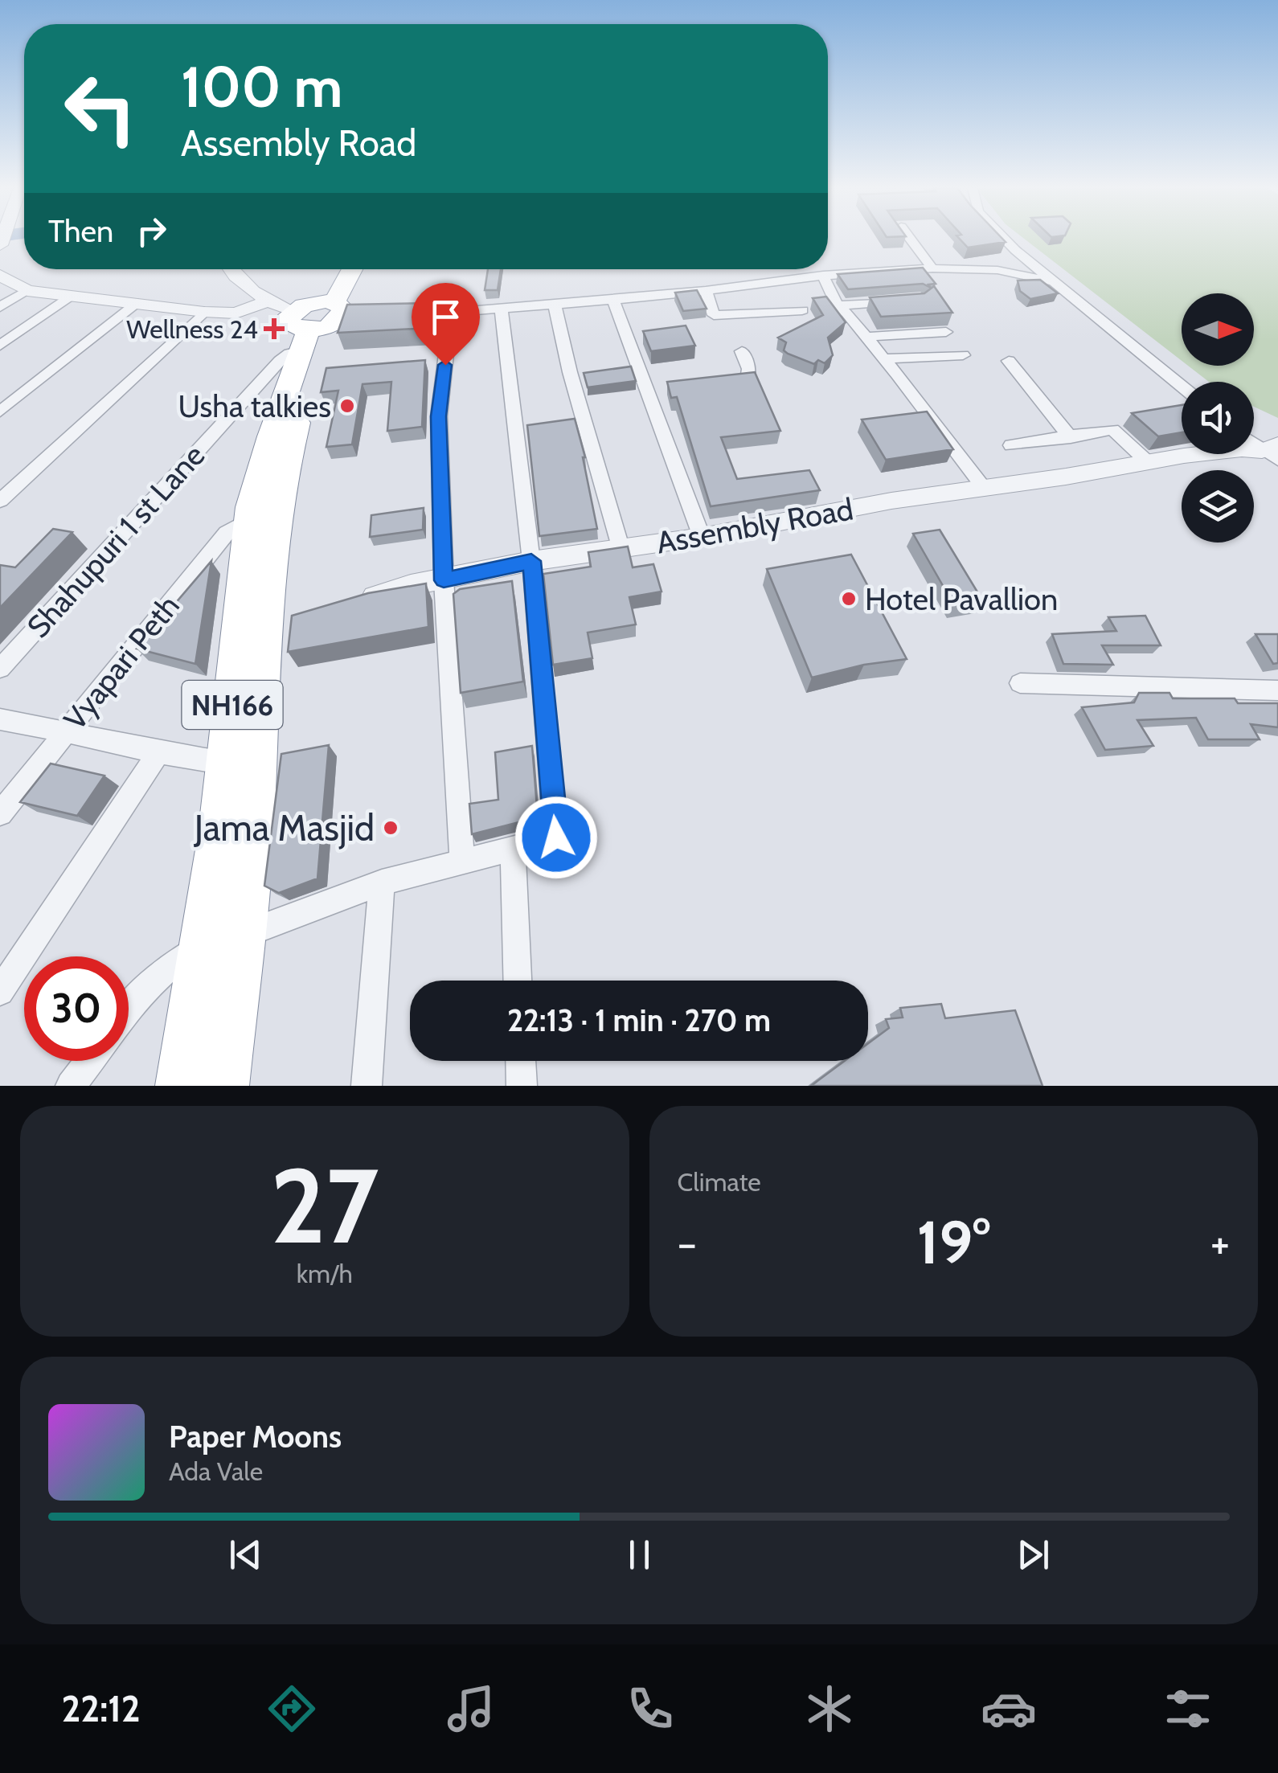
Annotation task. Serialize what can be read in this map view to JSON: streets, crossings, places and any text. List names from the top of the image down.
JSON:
{
  "streets": {
    "highway": ["NH166"],
    "street": ["Assembly Road", "Shahupuri 1 st Lane", "Vyapari Peth"]
  },
  "crossings": [
    ["Shahupuri 1 st Lane", "NH166"],
    ["Vyapari Peth", "NH166"]
  ],
  "places": {
    "health": ["Wellness 24"],
    "other": ["Usha talkies", "Hotel Pavallion", "Jama Masjid"]
  },
  "north": "right",
  "page": {
    "turn": ["100 m", "Assembly Road"],
    "then": "Then",
    "limit": "30",
    "trip": "22:13 · 1 min · 270 m",
    "tile": [
      ["27", "km/h"],
      "Climate"
    ],
    "heat": ["−", "19°", "+"],
    "song": ["Paper Moons", "Ada Vale"],
    "tabs": "22:12"
  }
}
